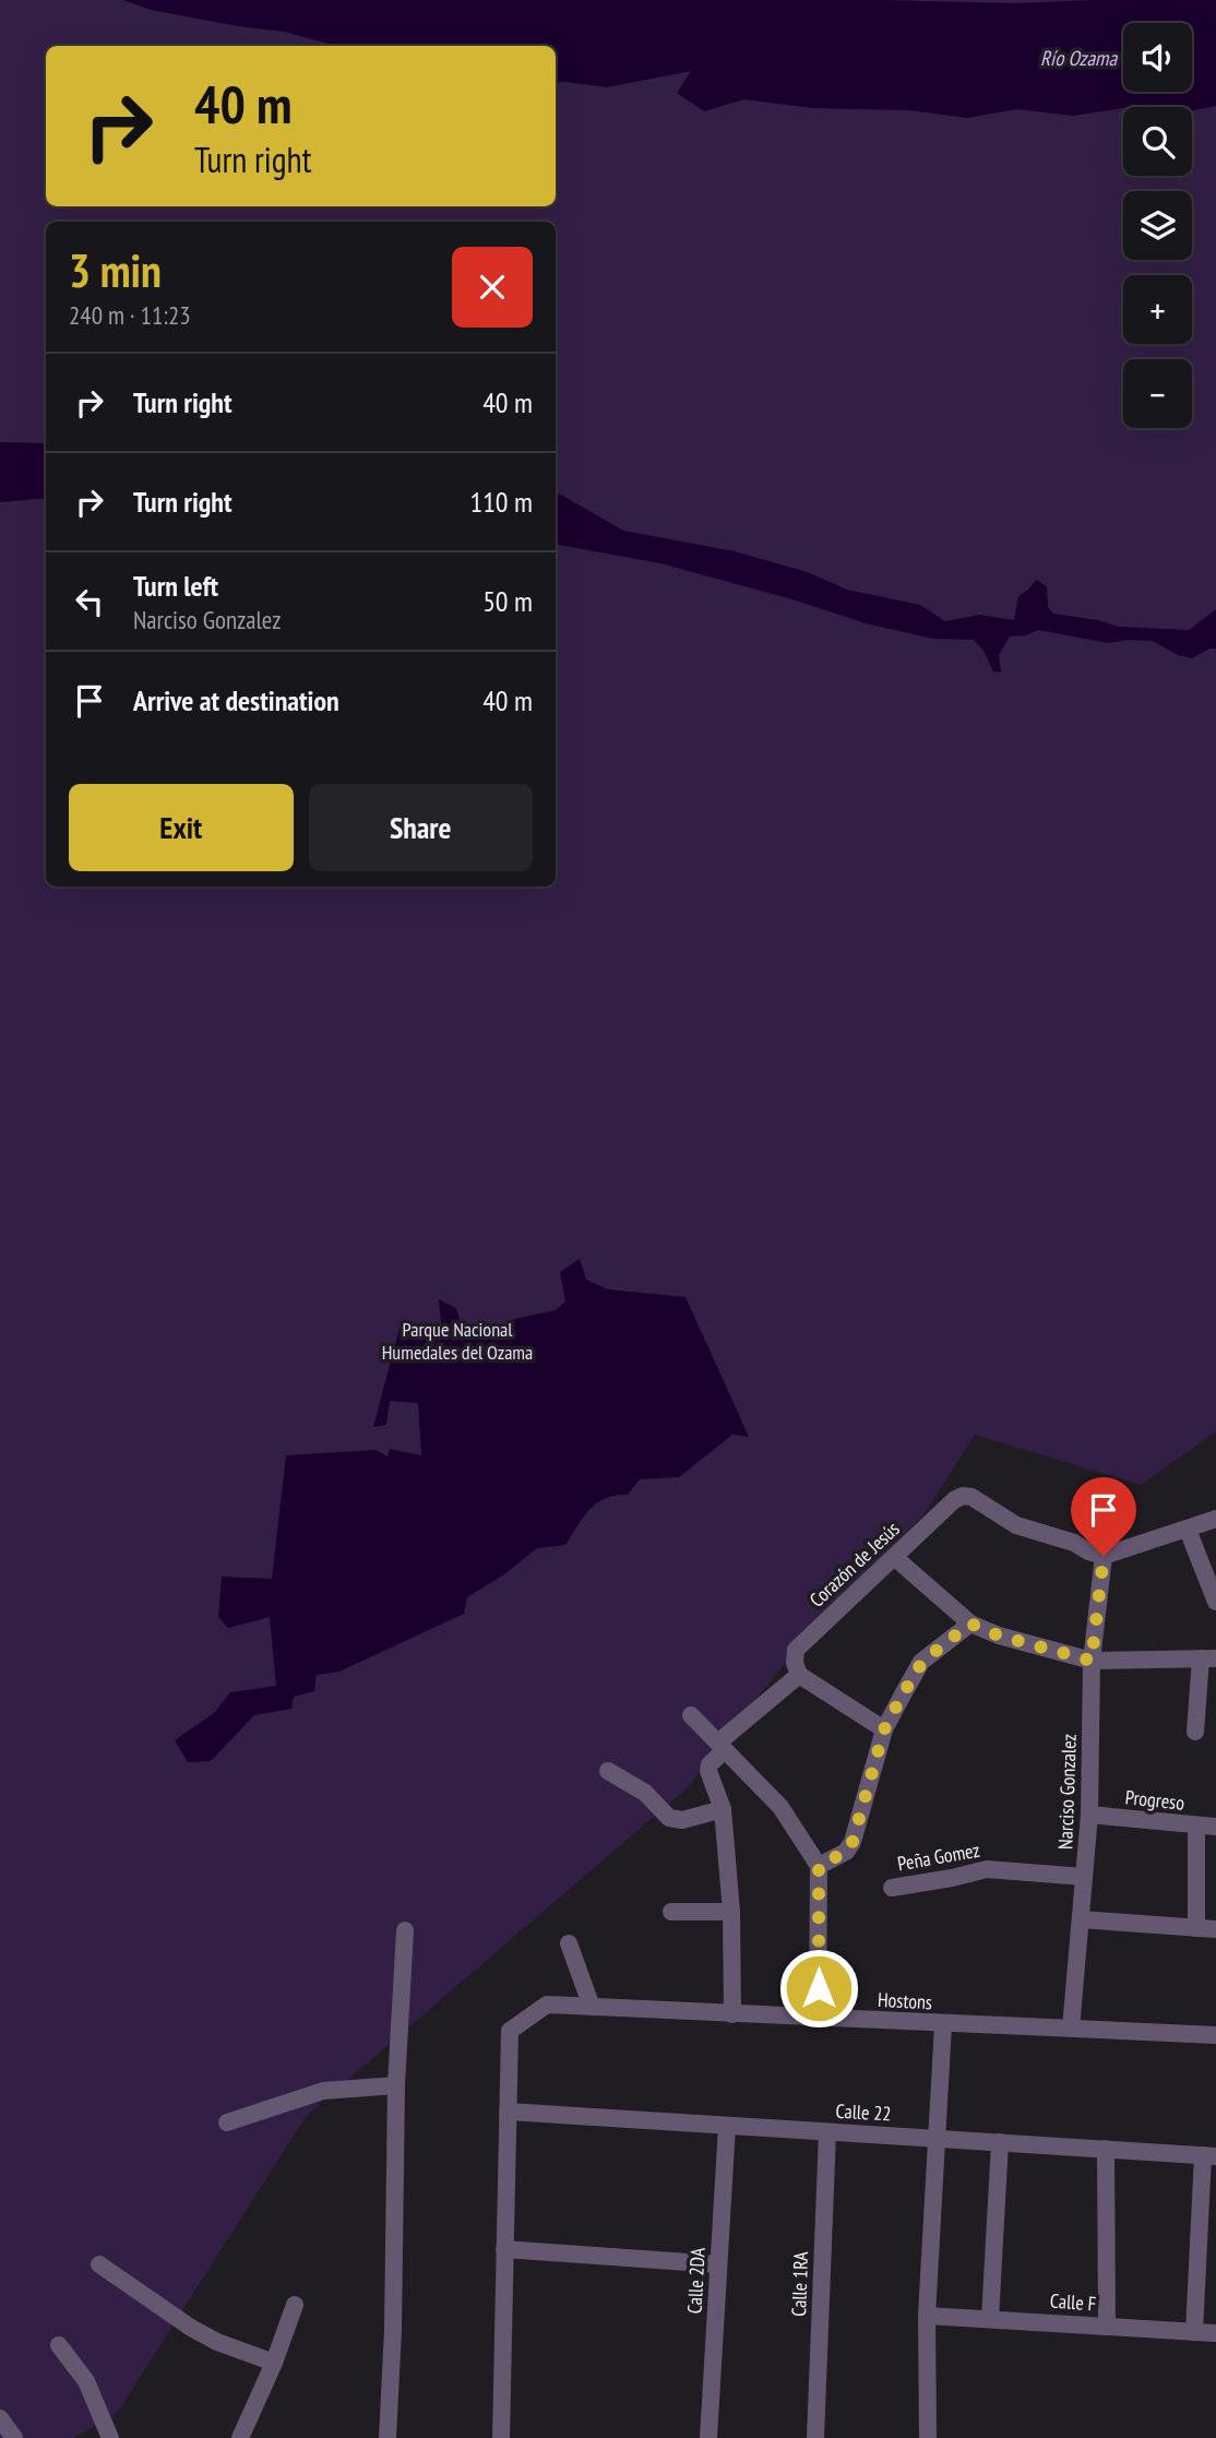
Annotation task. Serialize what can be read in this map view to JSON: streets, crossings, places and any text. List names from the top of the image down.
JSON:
{
  "streets": {
    "street": [
      "Corazón de Jesús",
      "Narciso Gonzalez",
      "Progreso",
      "Peña Gomez",
      "Hostons",
      "Calle 22",
      "Calle 2DA",
      "Calle 1RA",
      "Calle F"
    ]
  },
  "crossings": [
    ["Corazón de Jesús", "Narciso Gonzalez"],
    ["Narciso Gonzalez", "Progreso"],
    ["Narciso Gonzalez", "Peña Gomez"],
    ["Narciso Gonzalez", "Hostons"],
    ["Hostons", "Calle 22"],
    ["Calle 22", "Calle 2DA"],
    ["Calle 22", "Calle 1RA"]
  ],
  "water": ["Río Ozama"],
  "parks": ["Parque Nacional Humedales del Ozama"],
  "page": {
    "map_buttons": ["+", "−"],
    "turn": ["40 m", "Turn right"],
    "heading": ["3 min", "240 m · 11:23"],
    "list": [
      {
        "name": "Turn right",
        "value": "40 m"
      },
      {
        "name": "Turn right",
        "value": "110 m"
      },
      {
        "name": "Turn left",
        "note": "Narciso Gonzalez",
        "value": "50 m"
      },
      {
        "name": "Arrive at destination",
        "value": "40 m"
      }
    ],
    "buttons": ["Exit", "Share"]
  }
}
